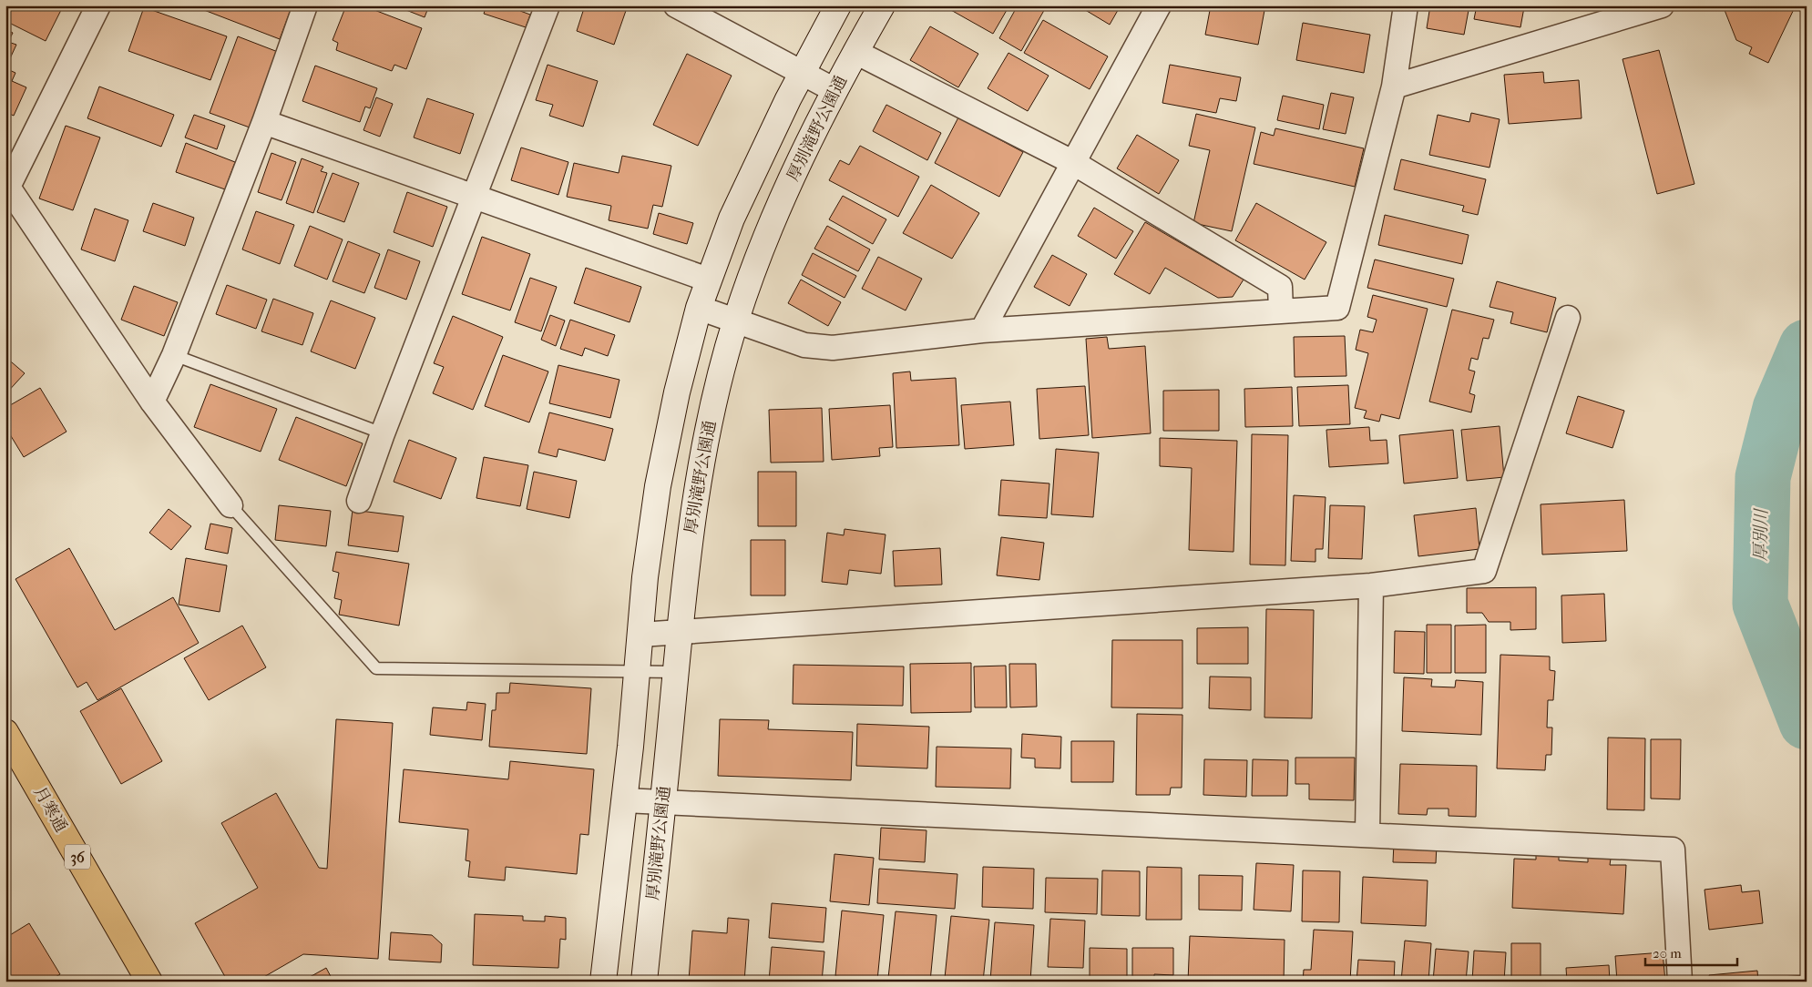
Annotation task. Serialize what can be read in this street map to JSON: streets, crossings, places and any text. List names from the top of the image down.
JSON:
{
  "streets": {
    "highway": ["月寒通", "36"],
    "main road": ["厚別滝野公園通"]
  },
  "water": ["厚別川"],
  "scale_bar": "20 m"
}
